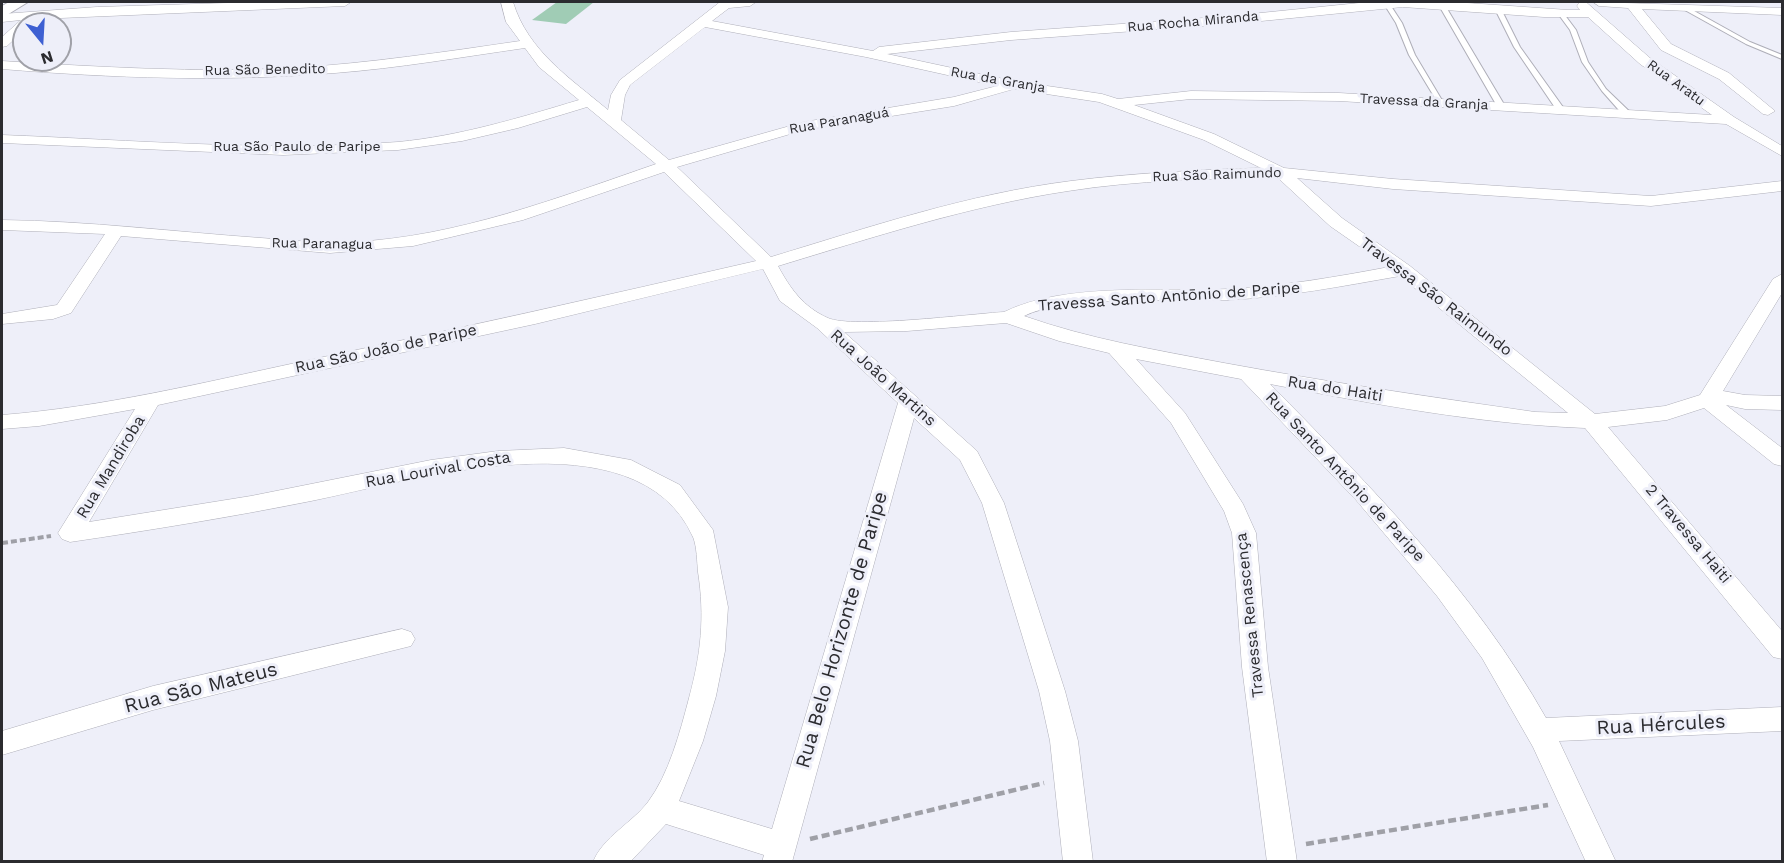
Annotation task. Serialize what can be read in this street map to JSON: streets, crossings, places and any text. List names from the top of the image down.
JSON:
{
  "streets": {
    "street": [
      "Rua Rocha Miranda",
      "Rua São Benedito",
      "Rua da Granja",
      "Rua Aratu",
      "Travessa da Granja",
      "Rua Paranaguá",
      "Rua São Paulo de Paripe",
      "Rua São Raimundo",
      "Rua Paranagua",
      "Travessa Santo Antōnio de Paripe",
      "Travessa São Raimundo",
      "Rua São João de Paripe",
      "Rua João Martins",
      "Rua do Haiti",
      "Rua Mandiroba",
      "Rua Lourival Costa",
      "Rua Santo Antônio de Paripe",
      "2 Travessa Haiti",
      "Travessa Renascença",
      "Rua Belo Horizonte de Paripe",
      "Rua São Mateus",
      "Rua Hércules"
    ]
  },
  "crossings": [
    ["Rua Rocha Miranda", "Rua da Granja"],
    ["Rua Rocha Miranda", "Rua Aratu"],
    ["Rua São Benedito", "Rua João Martins"],
    ["Rua da Granja", "Travessa da Granja"],
    ["Rua da Granja", "Rua Paranaguá"],
    ["Rua da Granja", "Rua São Raimundo"],
    ["Rua da Granja", "Travessa São Raimundo"],
    ["Rua Aratu", "Travessa da Granja"],
    ["Rua Paranaguá", "Rua Paranagua"],
    ["Rua Paranaguá", "Rua João Martins"],
    ["Rua São Paulo de Paripe", "Rua João Martins"],
    ["Rua São Raimundo", "Travessa São Raimundo"],
    ["Rua São Raimundo", "Rua São João de Paripe"],
    ["Rua São Raimundo", "Rua João Martins"],
    ["Rua Paranagua", "Rua João Martins"],
    ["Travessa Santo Antōnio de Paripe", "Travessa São Raimundo"],
    ["Travessa Santo Antōnio de Paripe", "Rua do Haiti"],
    ["Travessa São Raimundo", "Rua do Haiti"],
    ["Travessa São Raimundo", "2 Travessa Haiti"],
    ["Rua São João de Paripe", "Rua João Martins"],
    ["Rua São João de Paripe", "Rua Mandiroba"],
    ["Rua João Martins", "Rua do Haiti"],
    ["Rua João Martins", "Rua Belo Horizonte de Paripe"],
    ["Rua do Haiti", "Rua Santo Antônio de Paripe"],
    ["Rua do Haiti", "2 Travessa Haiti"],
    ["Rua do Haiti", "Travessa Renascença"],
    ["Rua Mandiroba", "Rua Lourival Costa"],
    ["Rua Santo Antônio de Paripe", "Rua Hércules"]
  ],
  "north": "bottom"
}
